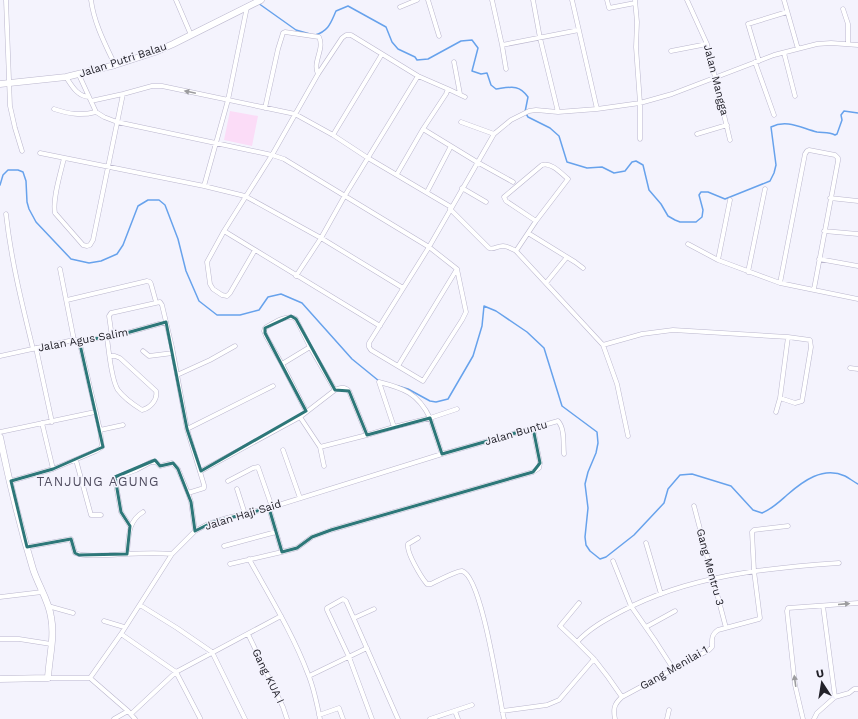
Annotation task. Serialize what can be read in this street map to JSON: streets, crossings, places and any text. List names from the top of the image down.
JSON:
{
  "streets": {
    "street": [
      "Jalan Putri Balau",
      "Jalan Mangga",
      "Jalan Agus Salim",
      "Jalan Buntu",
      "Jalan Haji Said",
      "Gang Mentru 3",
      "Gang Menilai 1",
      "Gang KUA I"
    ]
  },
  "crossings": [
    ["Jalan Buntu", "Jalan Haji Said"],
    ["Gang Mentru 3", "Gang Menilai 1"]
  ],
  "districts": ["TANJUNG AGUNG"],
  "north": "top"
}
